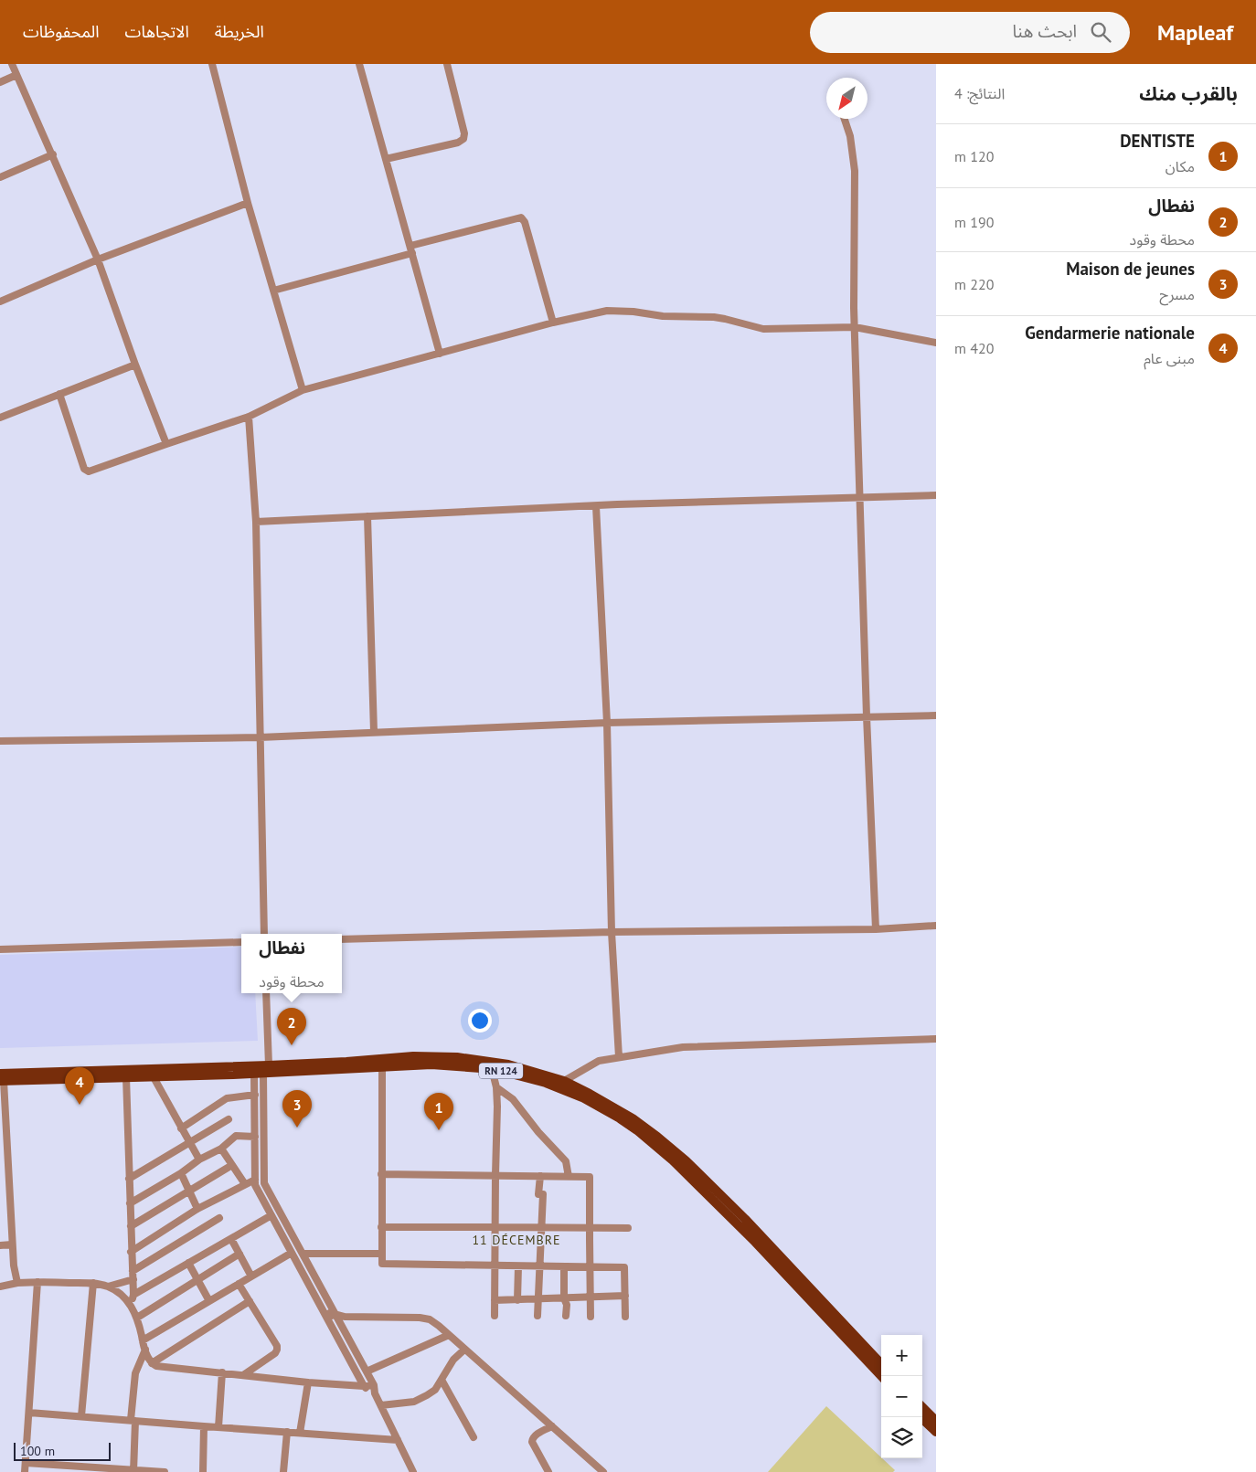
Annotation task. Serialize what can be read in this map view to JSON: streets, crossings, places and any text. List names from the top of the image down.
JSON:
{
  "streets": {
    "main road": ["RN 124"]
  },
  "districts": ["11 DÉCEMBRE"],
  "scale_bar": "100 m",
  "north": "bottom left",
  "page": {
    "header": "Mapleaf",
    "search": "ابحث هنا",
    "nav": ["الخريطة", "الاتجاهات", "المحفوظات"],
    "heading": ["بالقرب منك", "النتائج: 4"],
    "list": [
      {
        "mark": "1",
        "name": "DENTISTE",
        "note": "مكان",
        "value": "120 m"
      },
      {
        "mark": "2",
        "name": "نفطال",
        "note": "محطة وقود",
        "value": "190 m"
      },
      {
        "mark": "3",
        "name": "Maison de jeunes",
        "note": "مسرح",
        "value": "220 m"
      },
      {
        "mark": "4",
        "name": "Gendarmerie nationale",
        "note": "مبنى عام",
        "value": "420 m"
      }
    ],
    "popup": ["نفطال", "محطة وقود"],
    "pins": [
      "2",
      "4",
      "3",
      "1"
    ],
    "map_buttons": ["+", "−"],
    "scale": "100 m"
  }
}
